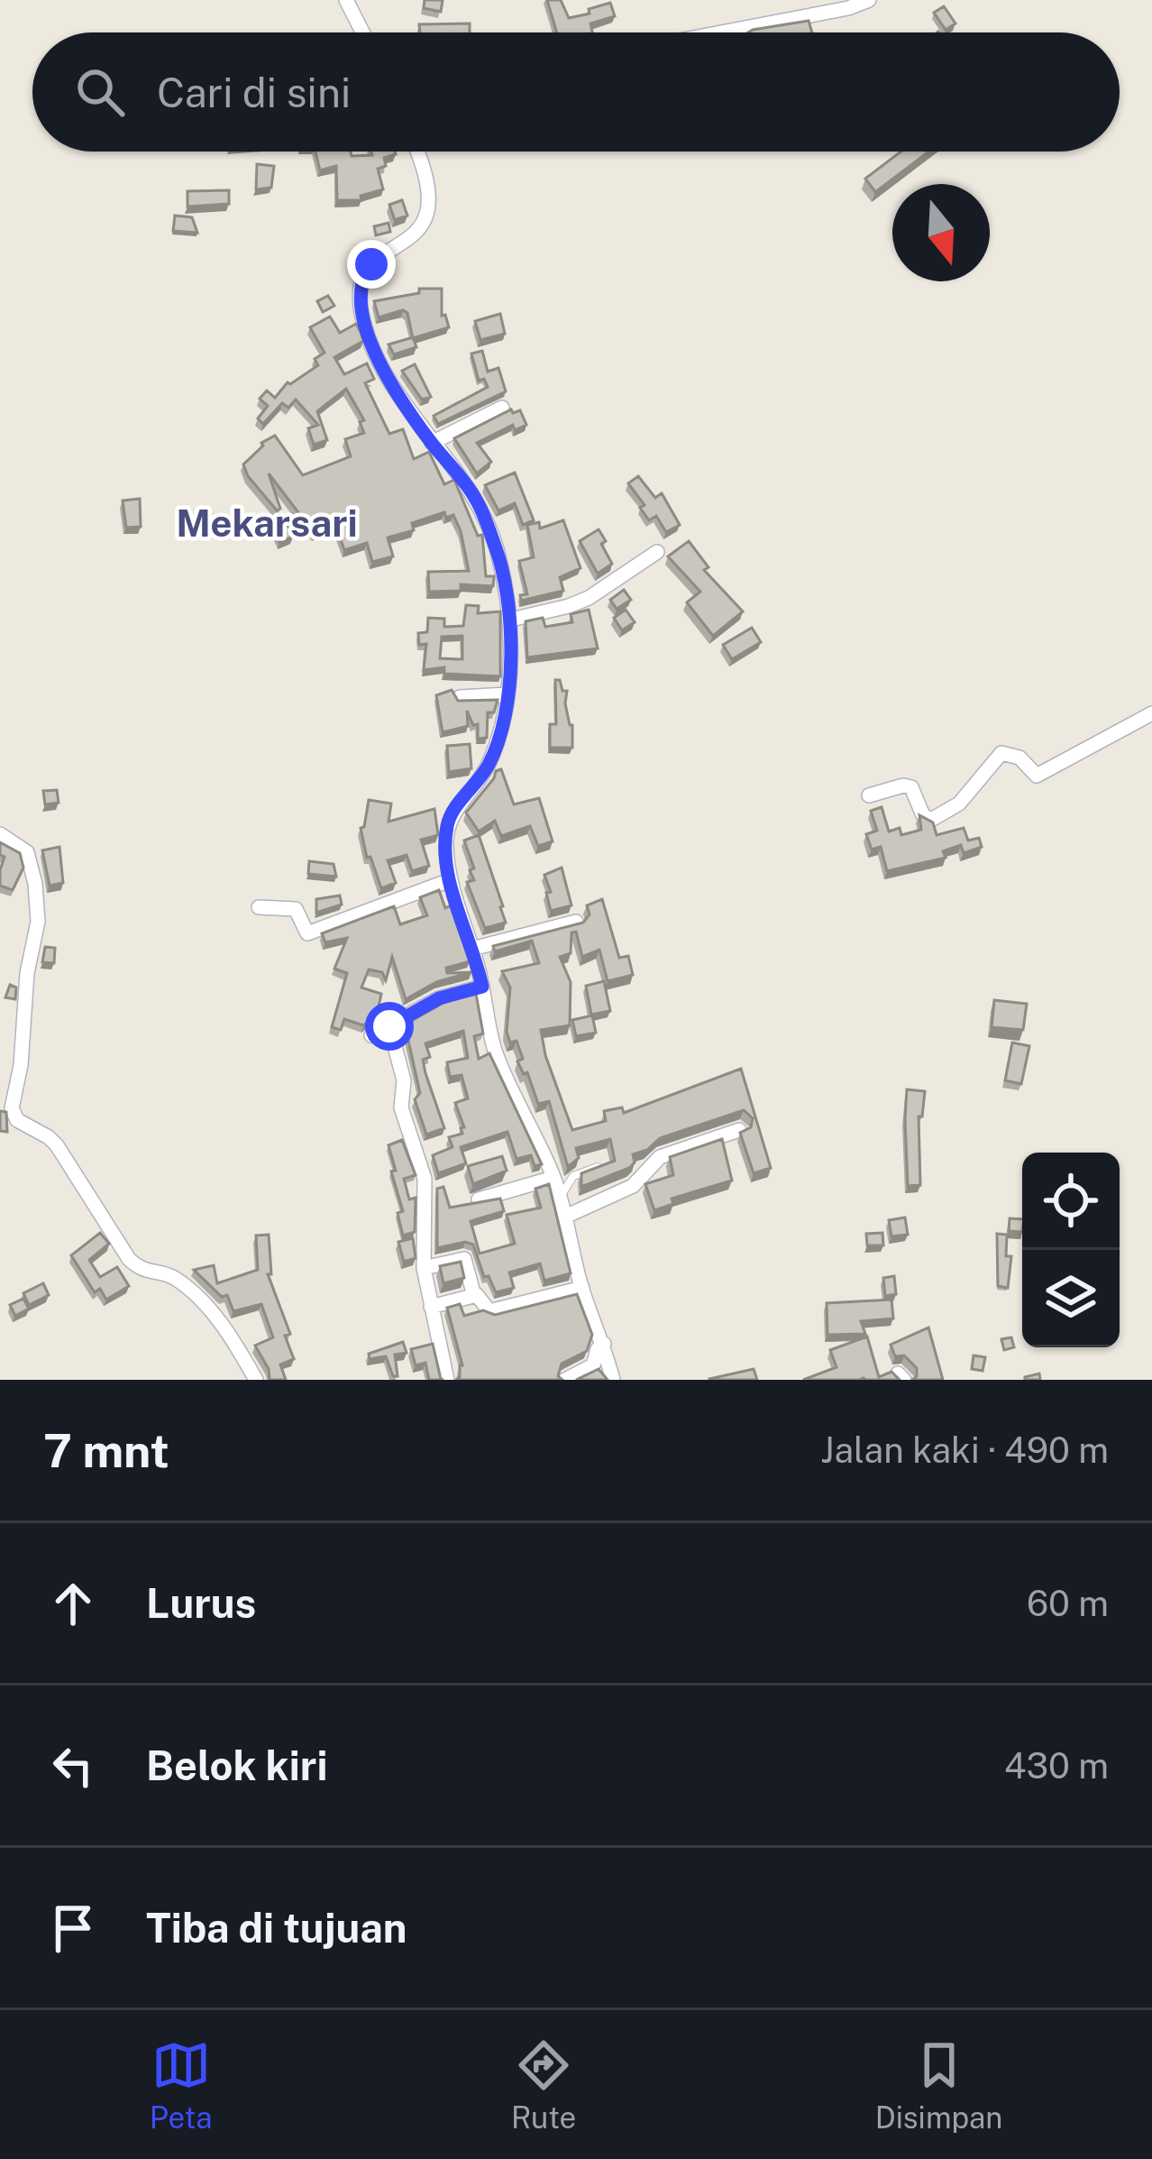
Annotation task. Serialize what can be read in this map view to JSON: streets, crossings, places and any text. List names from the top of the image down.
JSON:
{
  "districts": ["Mekarsari"],
  "north": "bottom",
  "page": {
    "search": "Cari di sini",
    "heading": ["7 mnt", "Jalan kaki · 490 m"],
    "list": [
      ["Lurus", "60 m"],
      ["Belok kiri", "430 m"],
      "Tiba di tujuan"
    ],
    "nav": ["Peta", "Rute", "Disimpan"]
  }
}
